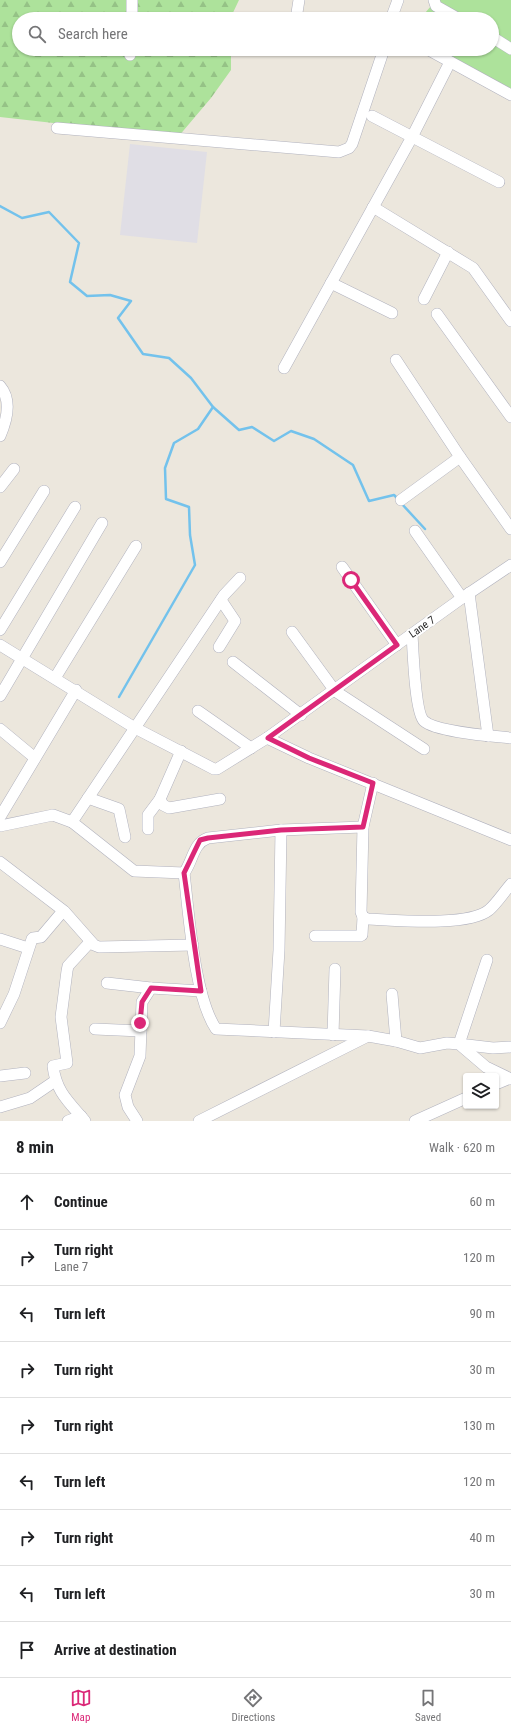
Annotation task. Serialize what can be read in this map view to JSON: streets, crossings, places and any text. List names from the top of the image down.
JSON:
{
  "streets": {
    "street": ["Lane 7"]
  },
  "page": {
    "search": "Search here",
    "heading": ["8 min", "Walk · 620 m"],
    "list": [
      ["Continue", "60 m"],
      ["Turn right", "Lane 7", "120 m"],
      ["Turn left", "90 m"],
      ["Turn right", "30 m"],
      ["Turn right", "130 m"],
      ["Turn left", "120 m"],
      ["Turn right", "40 m"],
      ["Turn left", "30 m"],
      "Arrive at destination"
    ],
    "nav": ["Map", "Directions", "Saved"]
  }
}
